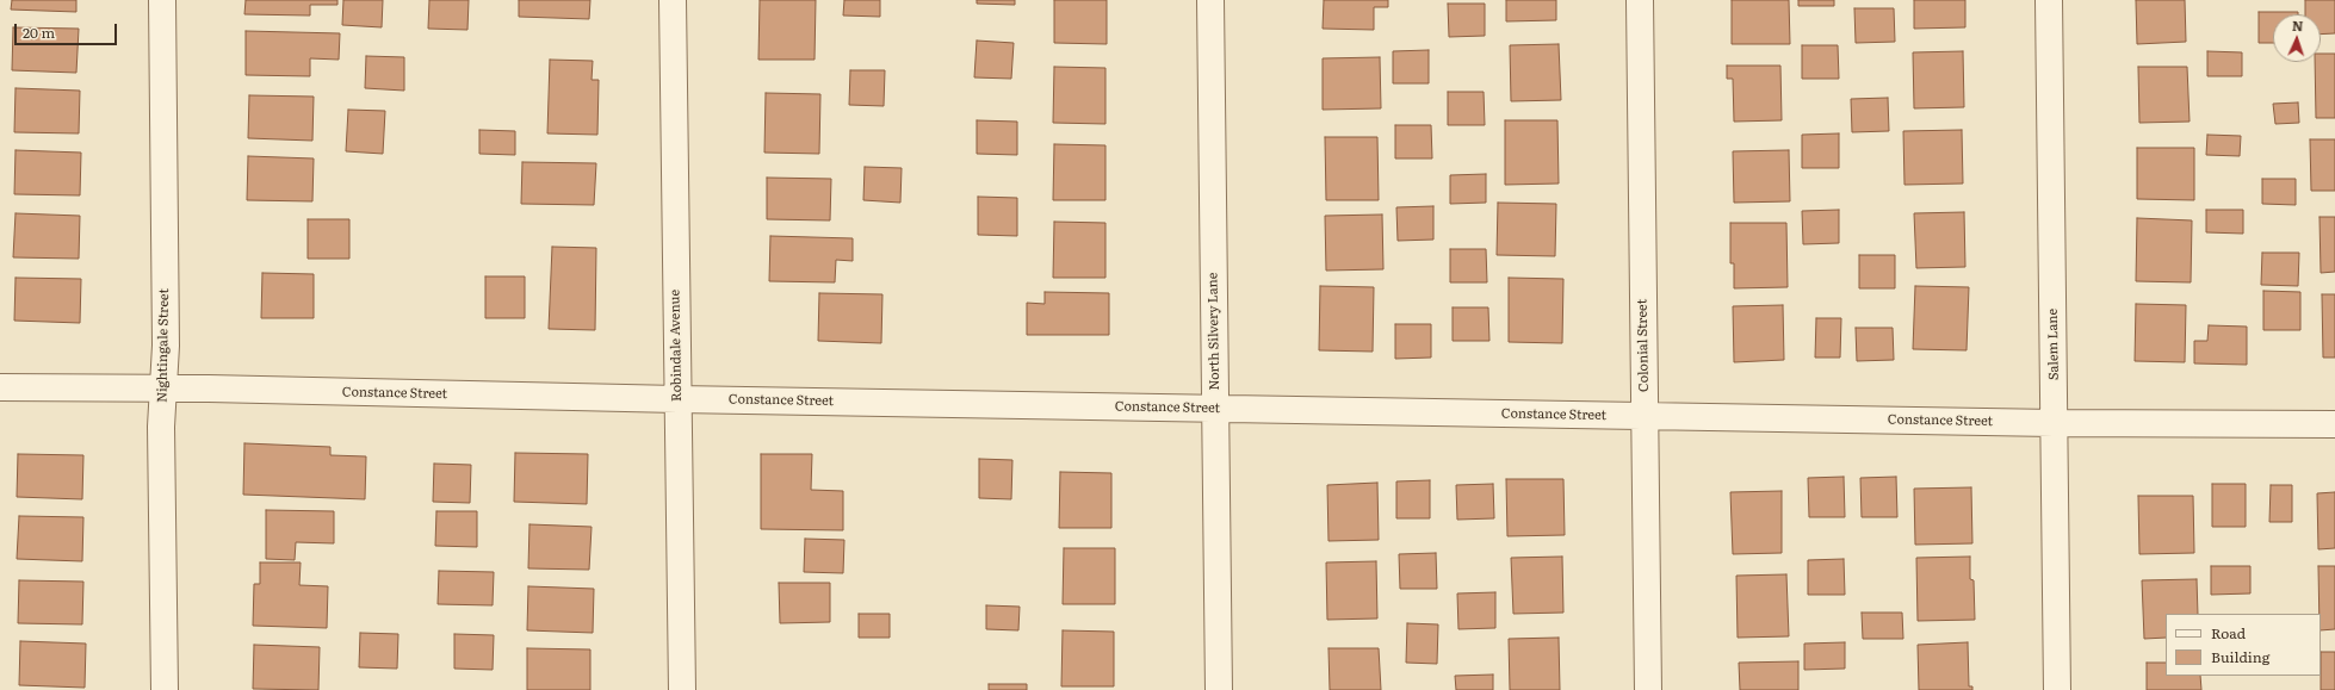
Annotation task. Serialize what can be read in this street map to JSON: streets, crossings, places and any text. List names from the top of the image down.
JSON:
{
  "streets": {
    "street": [
      "North Silvery Lane",
      "Salem Lane",
      "Nightingale Street",
      "Robindale Avenue",
      "Colonial Street",
      "Constance Street"
    ]
  },
  "crossings": [
    ["North Silvery Lane", "Constance Street"],
    ["Salem Lane", "Constance Street"],
    ["Nightingale Street", "Constance Street"],
    ["Robindale Avenue", "Constance Street"],
    ["Colonial Street", "Constance Street"]
  ],
  "legend": ["Road", "Building"],
  "scale_bar": "20 m",
  "north": "top"
}
